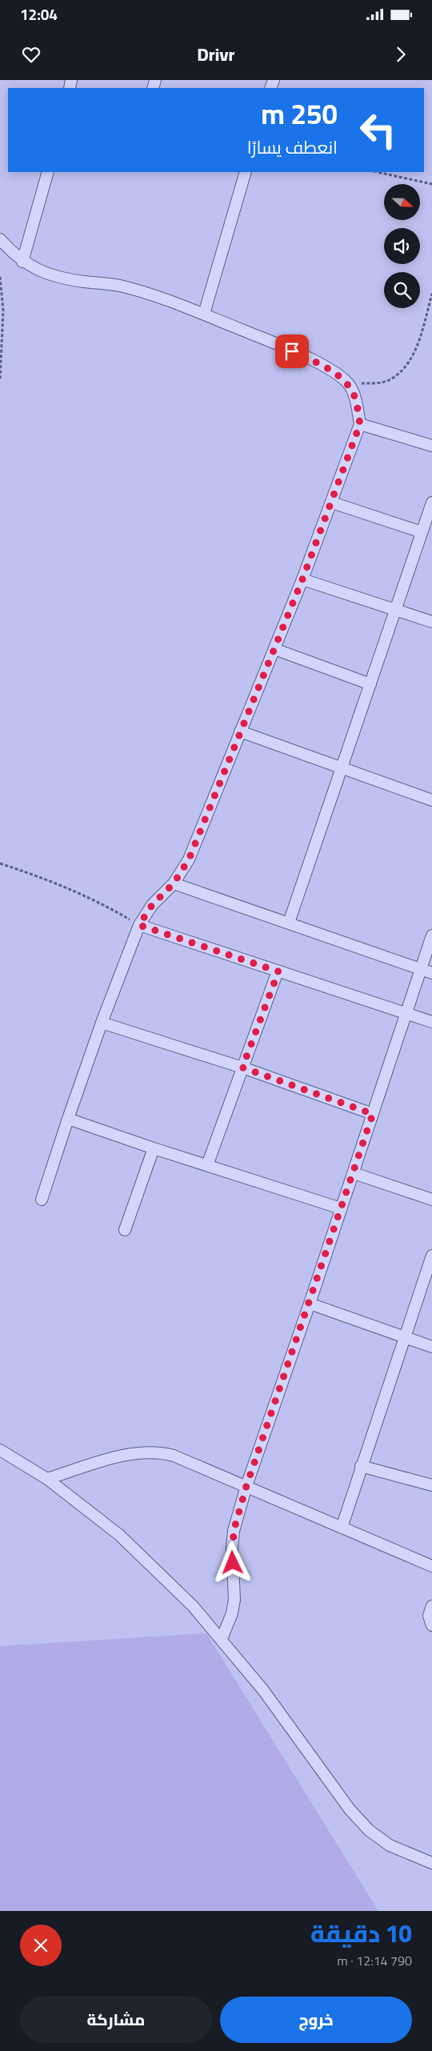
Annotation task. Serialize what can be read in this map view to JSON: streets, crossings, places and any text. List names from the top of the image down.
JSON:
{
  "north": "right",
  "page": {
    "status": "12:04",
    "header": "Drivr",
    "turn": ["250 m", "انعطف يسارًا"],
    "heading": ["10 دقيقة", "790 m · 12:14"],
    "buttons": ["خروج", "مشاركة"]
  }
}
